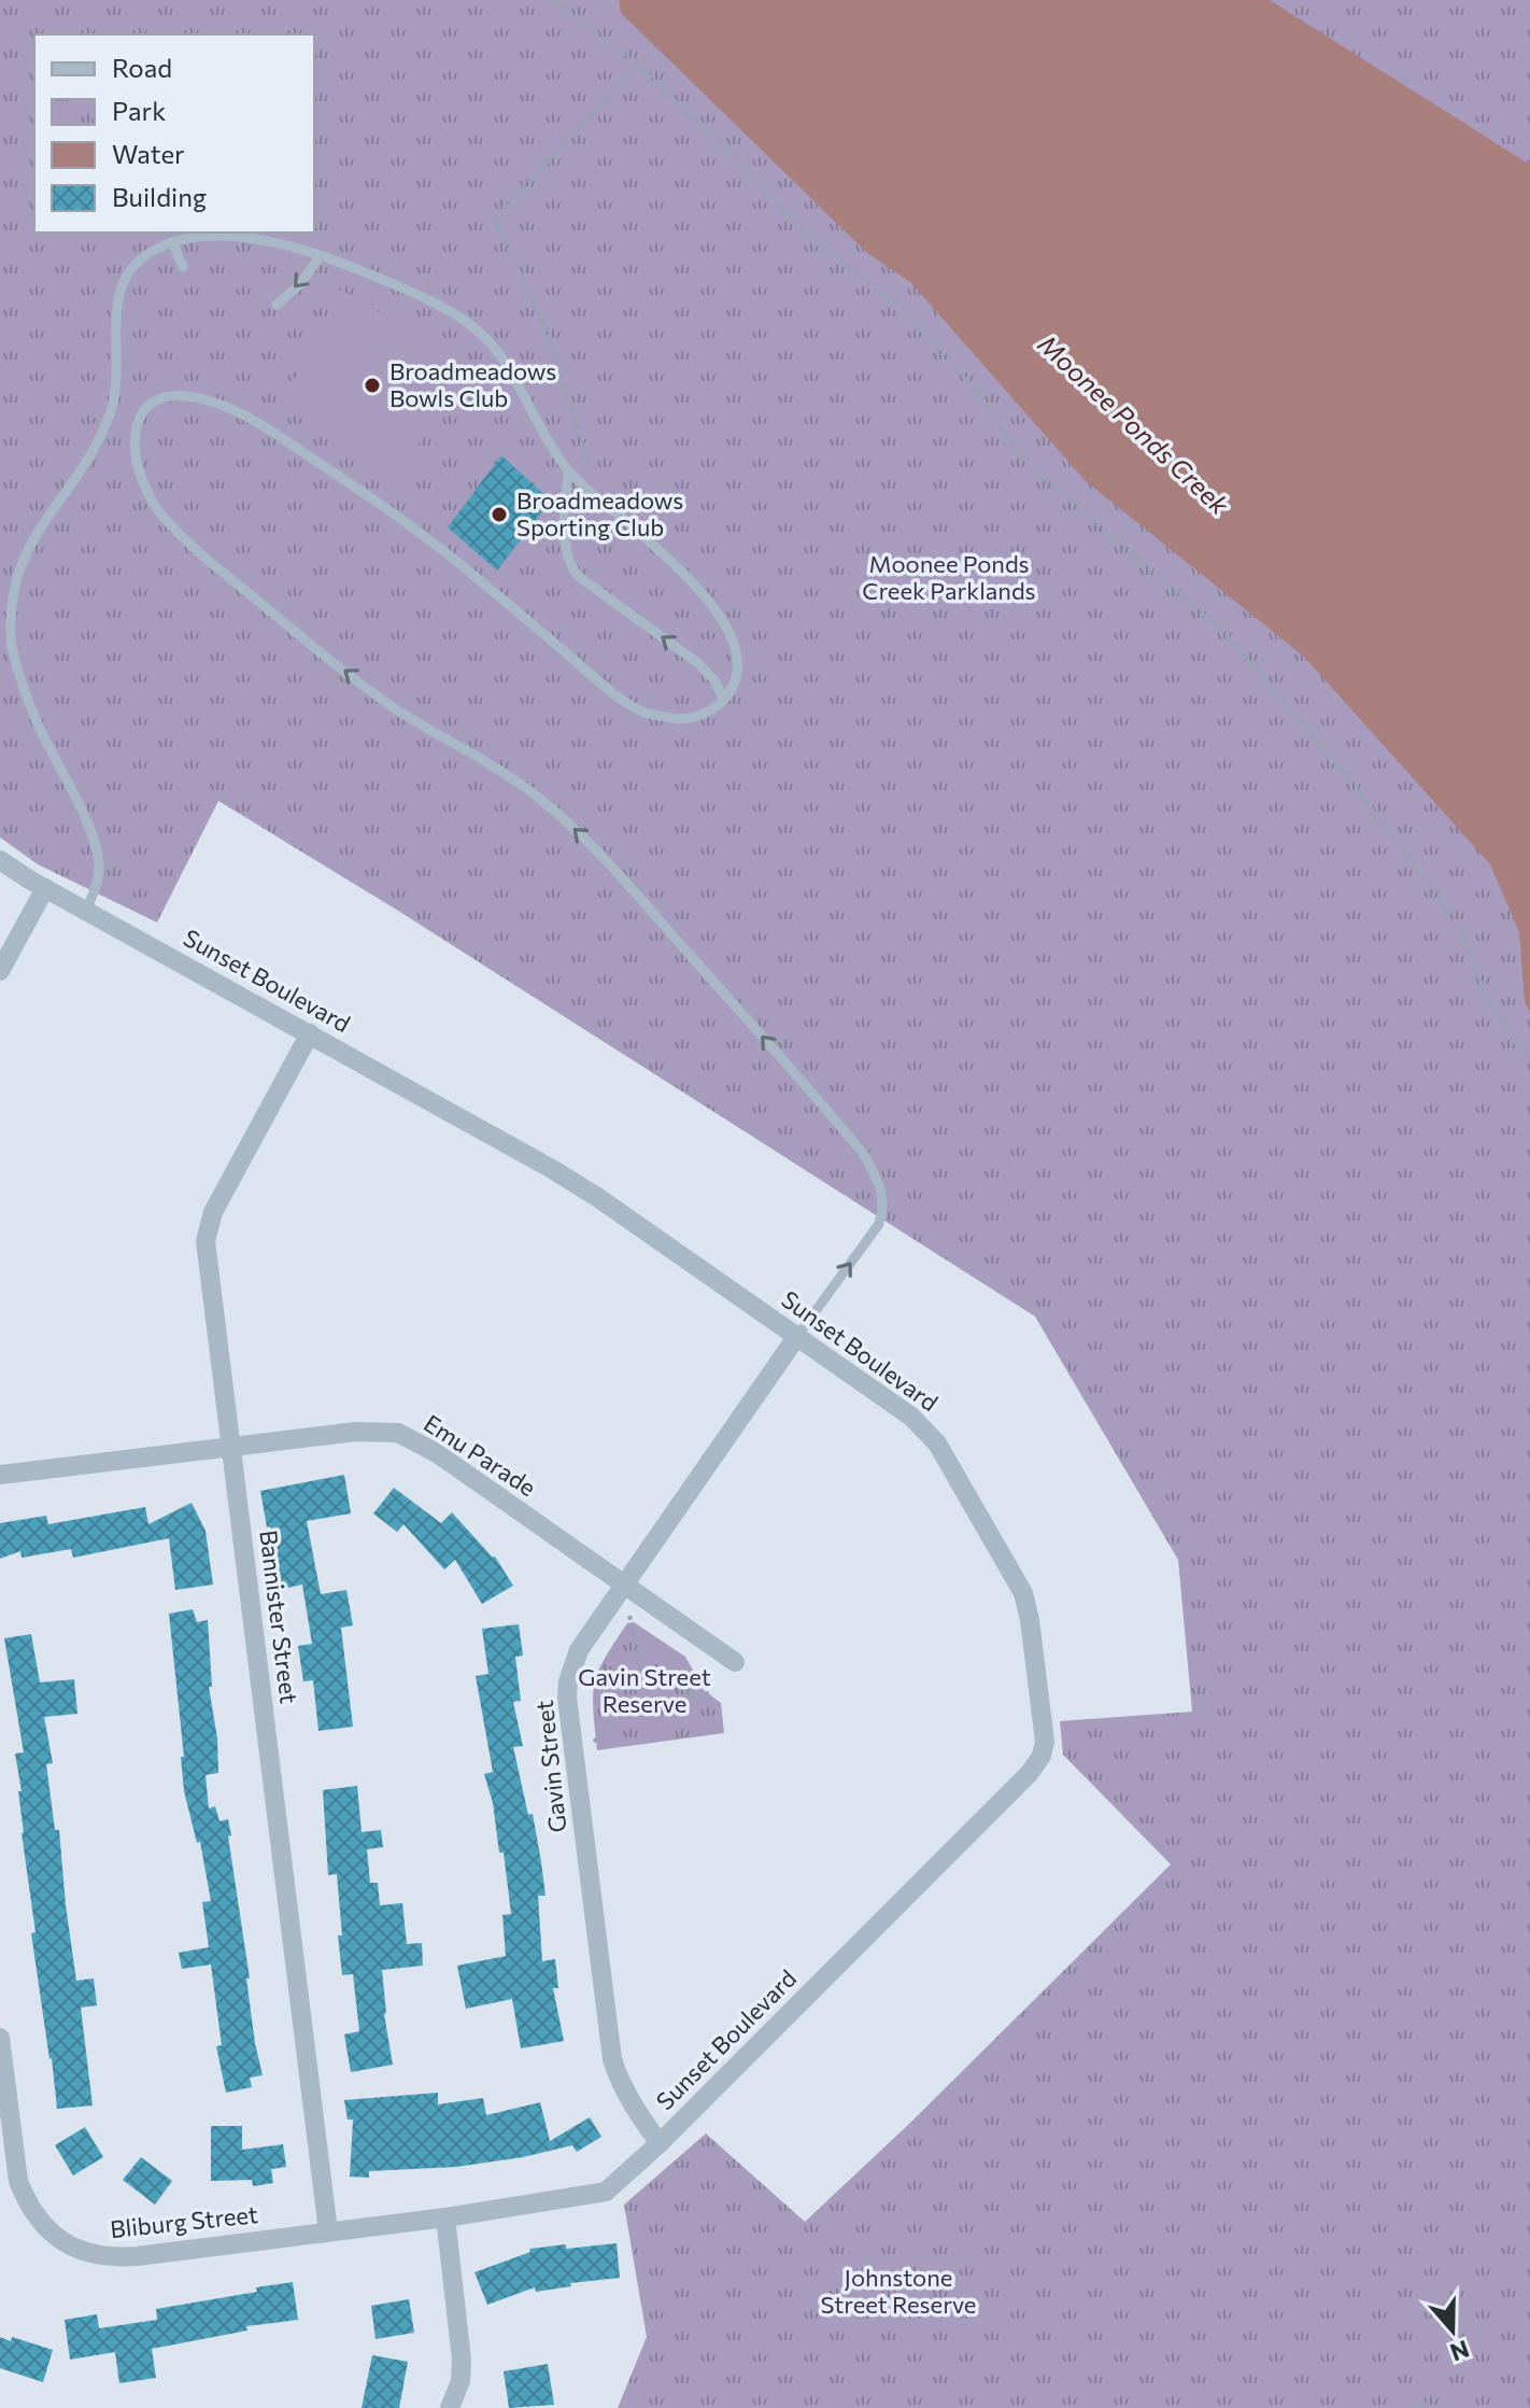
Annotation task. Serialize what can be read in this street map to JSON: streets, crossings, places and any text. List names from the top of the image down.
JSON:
{
  "streets": {
    "street": [
      "Sunset Boulevard",
      "Emu Parade",
      "Bannister Street",
      "Gavin Street",
      "Bliburg Street"
    ]
  },
  "crossings": [
    ["Sunset Boulevard", "Bannister Street"],
    ["Sunset Boulevard", "Gavin Street"],
    ["Sunset Boulevard", "Bliburg Street"],
    ["Emu Parade", "Bannister Street"],
    ["Emu Parade", "Gavin Street"],
    ["Bannister Street", "Bliburg Street"]
  ],
  "water": ["Moonee Ponds Creek"],
  "parks": ["Moonee Ponds Creek Parklands", "Gavin Street Reserve", "Johnstone Street Reserve"],
  "places": ["Broadmeadows Bowls Club", "Broadmeadows Sporting Club"],
  "legend": [
    "Road",
    "Park",
    "Water",
    "Building"
  ],
  "north": "bottom"
}
